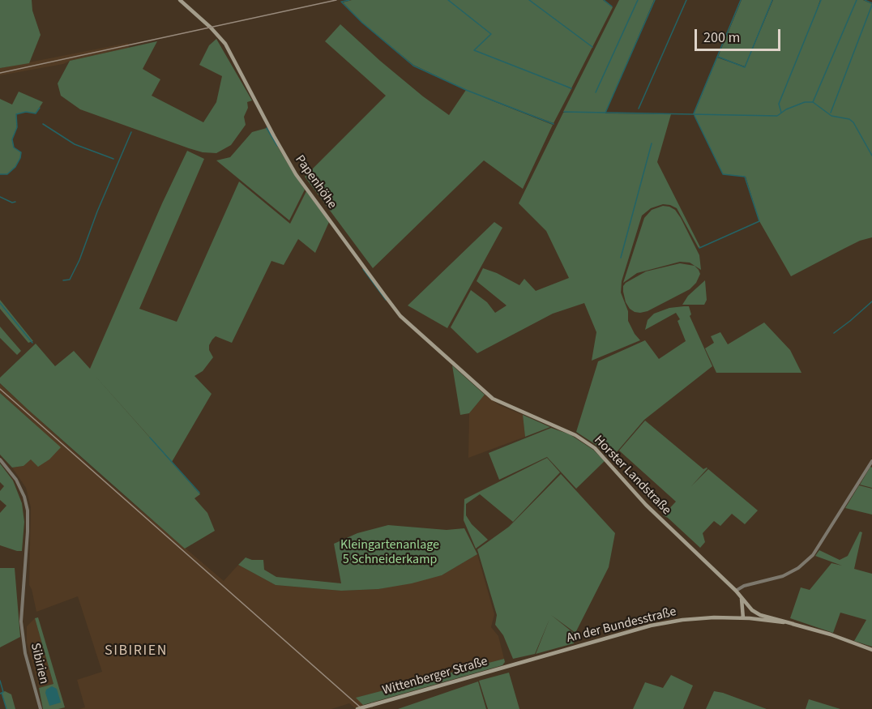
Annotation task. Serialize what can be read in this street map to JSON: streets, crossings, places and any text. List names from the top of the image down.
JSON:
{
  "streets": {
    "main road": [
      "Papenhöhe",
      "Horster Landstraße",
      "An der Bundesstraße",
      "Wittenberger Straße"
    ],
    "street": ["Sibirien"]
  },
  "crossings": [
    ["Papenhöhe", "Horster Landstraße"],
    ["An der Bundesstraße", "Wittenberger Straße"]
  ],
  "districts": ["SIBIRIEN"],
  "parks": ["Kleingartenanlage 5 Schneiderkamp"],
  "scale_bar": "200 m"
}
